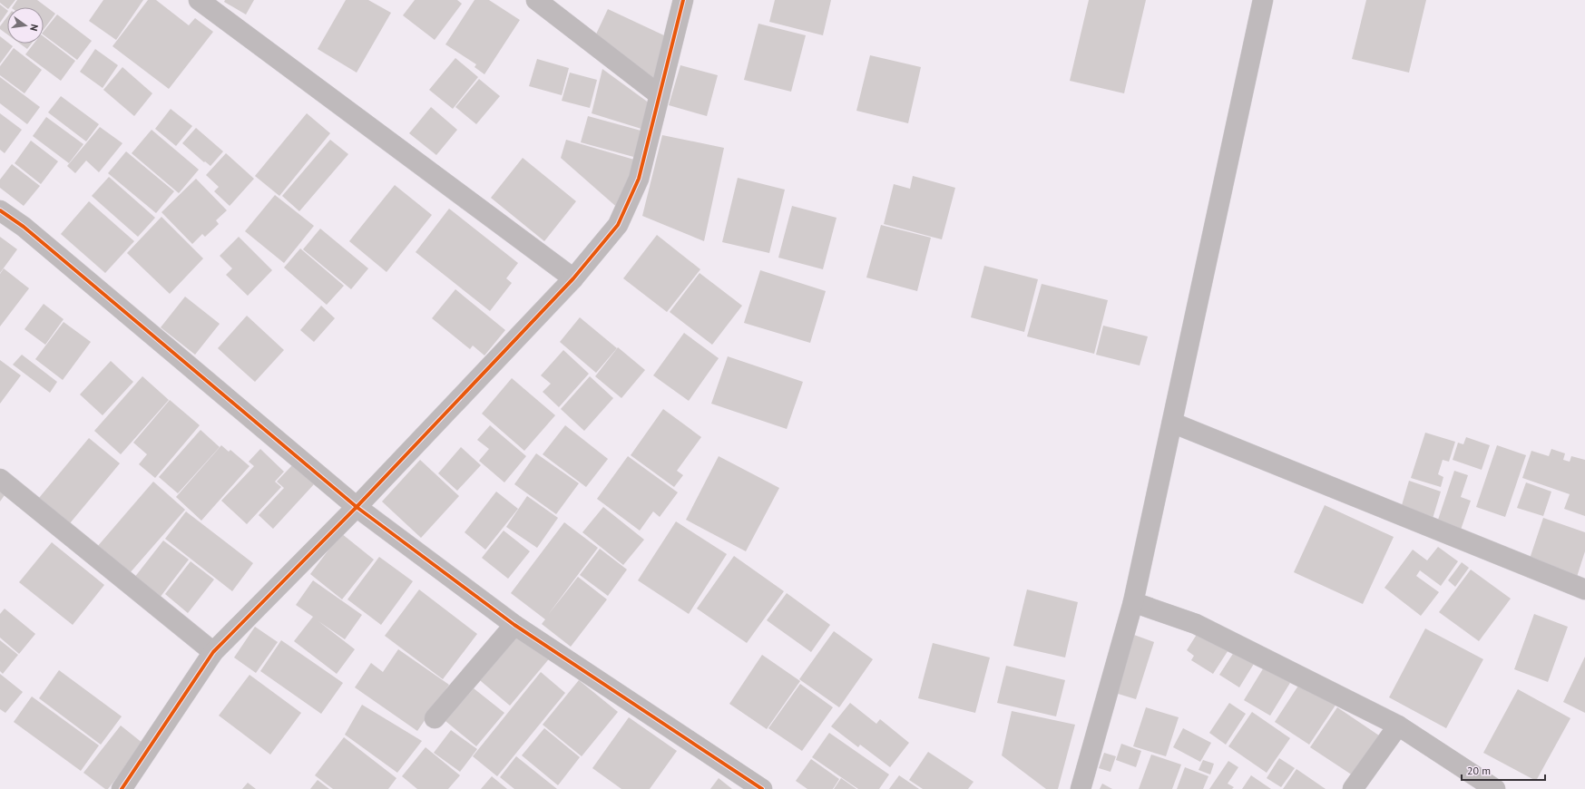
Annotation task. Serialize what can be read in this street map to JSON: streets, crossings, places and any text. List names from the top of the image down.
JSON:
{
  "scale_bar": "20 m",
  "north": "right"
}
